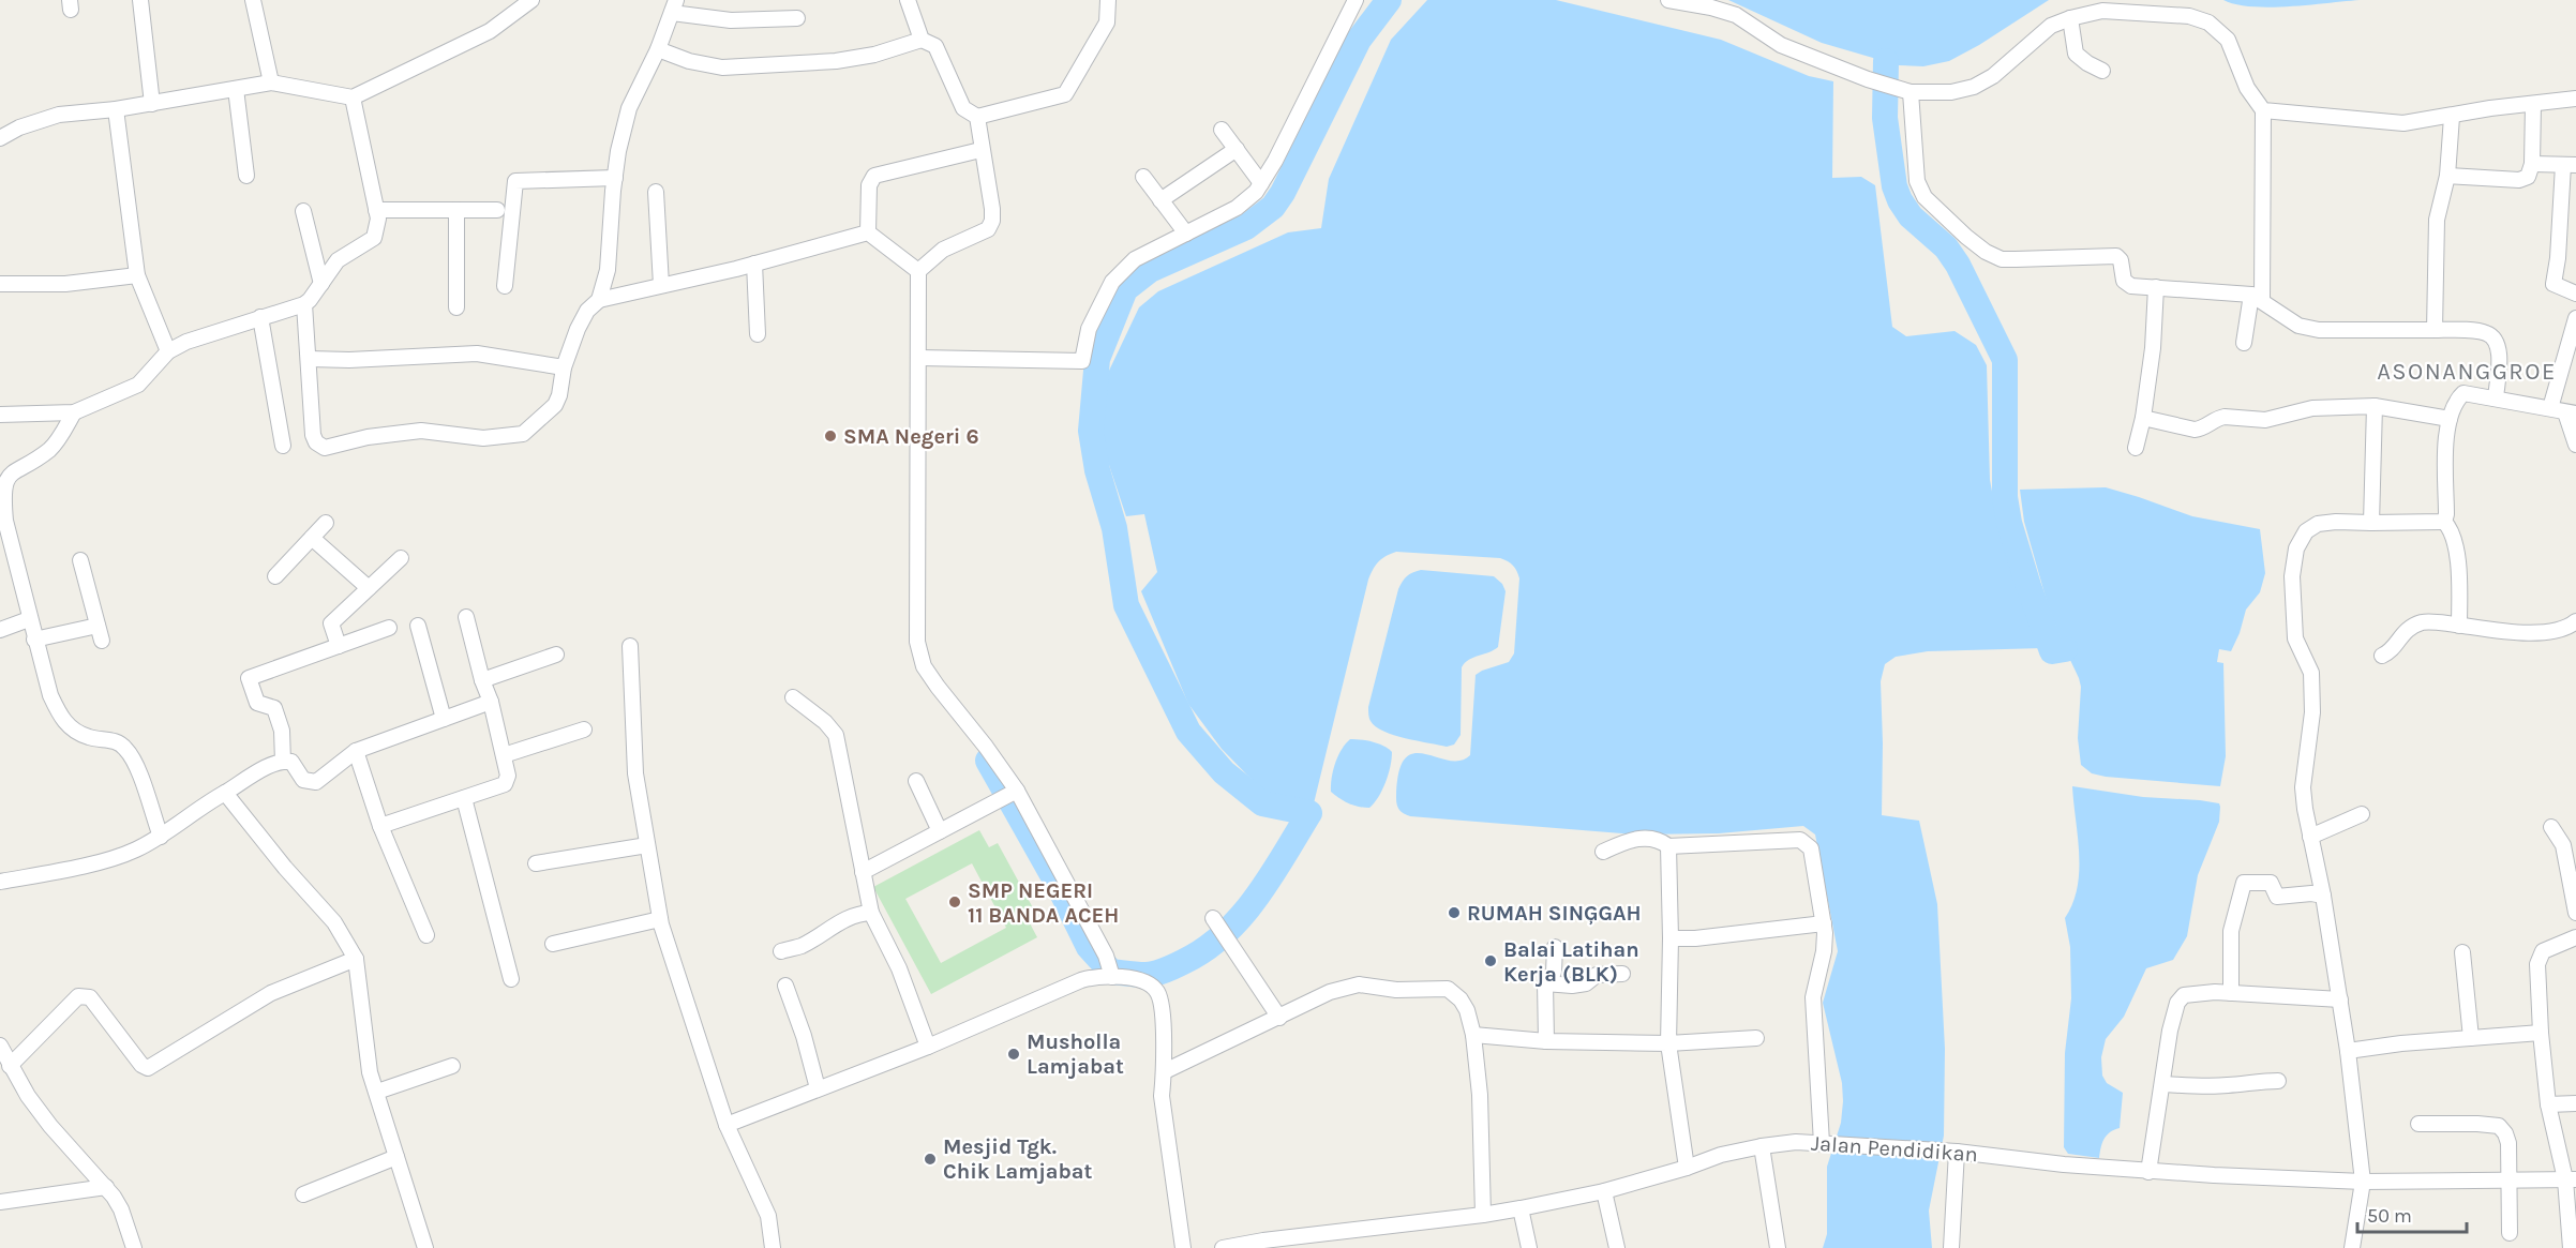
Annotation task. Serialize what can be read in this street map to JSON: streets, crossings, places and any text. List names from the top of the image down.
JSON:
{
  "streets": {
    "street": ["Jalan Pendidikan"]
  },
  "districts": ["ASONANGGROE"],
  "places": [
    "SMA Negeri 6",
    "SMP NEGERI 11 BANDA ACEH",
    "RUMAH SINĢGAH",
    "Balai Latihan Kerja (BLK)",
    "Musholla Lamjabat",
    "Mesjid Tgk. Chik Lamjabat"
  ],
  "scale_bar": "50 m"
}
